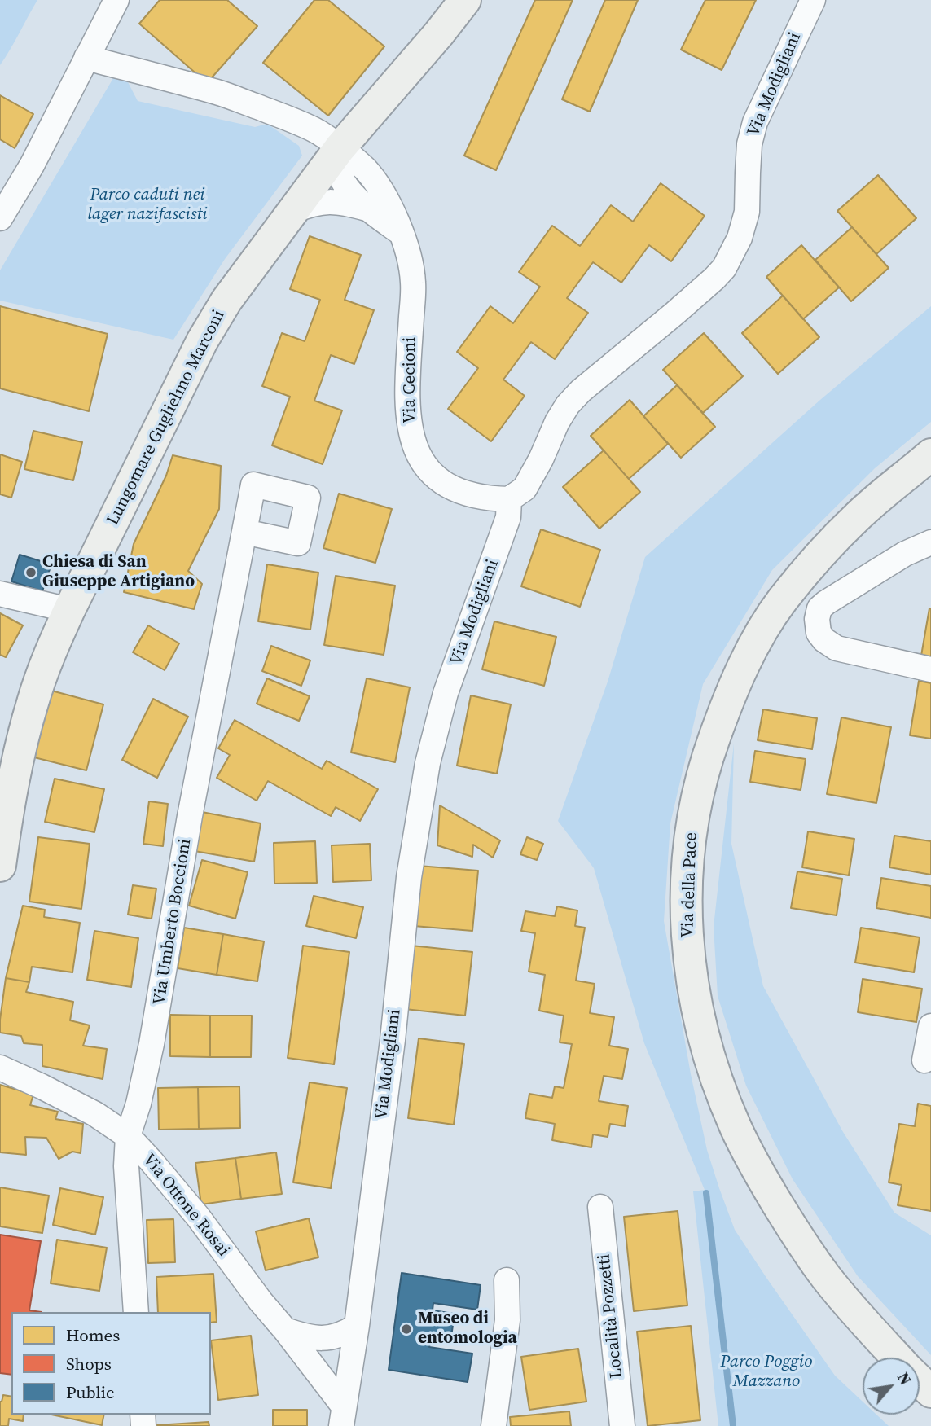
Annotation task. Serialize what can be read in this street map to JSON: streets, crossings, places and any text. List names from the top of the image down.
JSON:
{
  "streets": {
    "street": [
      "Via Modigliani",
      "Via Cecioni",
      "Lungomare Guglielmo Marconi",
      "Via della Pace",
      "Via Umberto Boccioni",
      "Via Ottone Rosai",
      "Località Pozzetti"
    ]
  },
  "crossings": [
    ["Via Modigliani", "Via Cecioni"],
    ["Via Modigliani", "Via Ottone Rosai"],
    ["Via Cecioni", "Lungomare Guglielmo Marconi"],
    ["Via Umberto Boccioni", "Via Ottone Rosai"]
  ],
  "parks": ["Parco caduti nei lager nazifascisti", "Parco Poggio Mazzano"],
  "places": ["Chiesa di San Giuseppe Artigiano", "Museo di entomologia"],
  "legend": ["Homes", "Shops", "Public"],
  "north": "top right"
}
